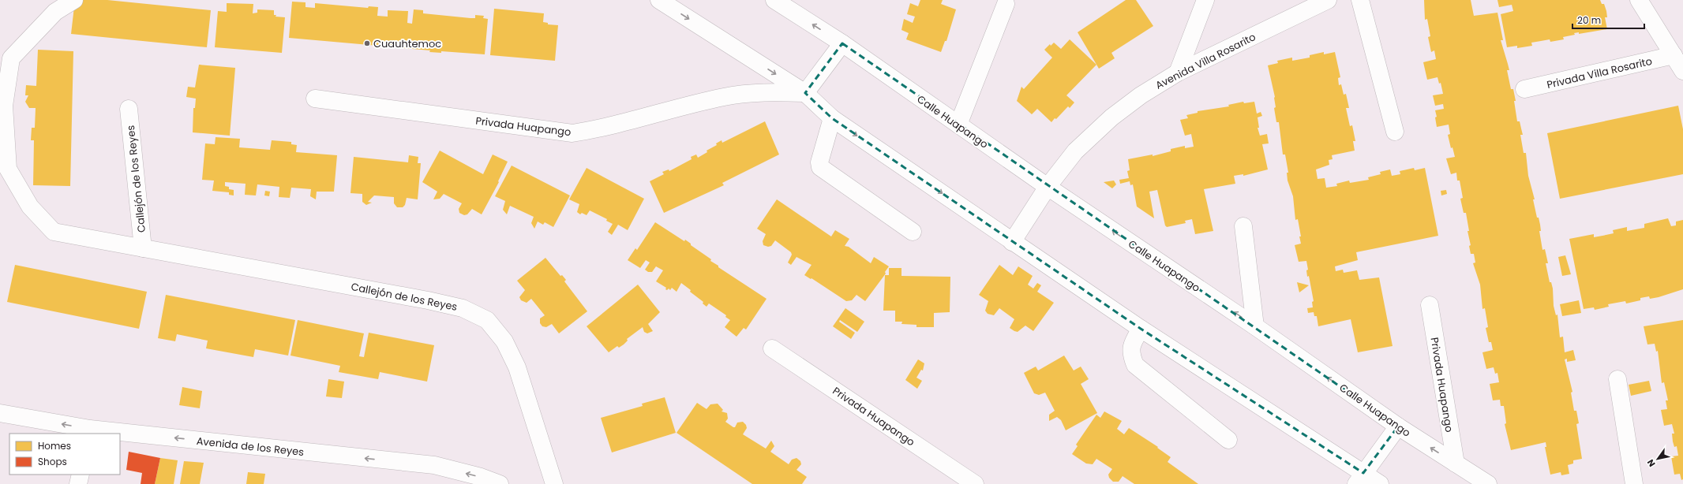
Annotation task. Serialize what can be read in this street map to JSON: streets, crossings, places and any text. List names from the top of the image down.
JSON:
{
  "streets": {
    "street": [
      "Avenida Villa Rosarito",
      "Privada Villa Rosarito",
      "Calle Huapango",
      "Privada Huapango",
      "Callejón de los Reyes",
      "Avenida de los Reyes"
    ]
  },
  "crossings": [
    ["Avenida Villa Rosarito", "Calle Huapango"],
    ["Calle Huapango", "Privada Huapango"]
  ],
  "one_way": ["Avenida de los Reyes"],
  "places": ["Cuauhtemoc"],
  "legend": ["Homes", "Shops"],
  "scale_bar": "20 m",
  "north": "bottom left"
}
